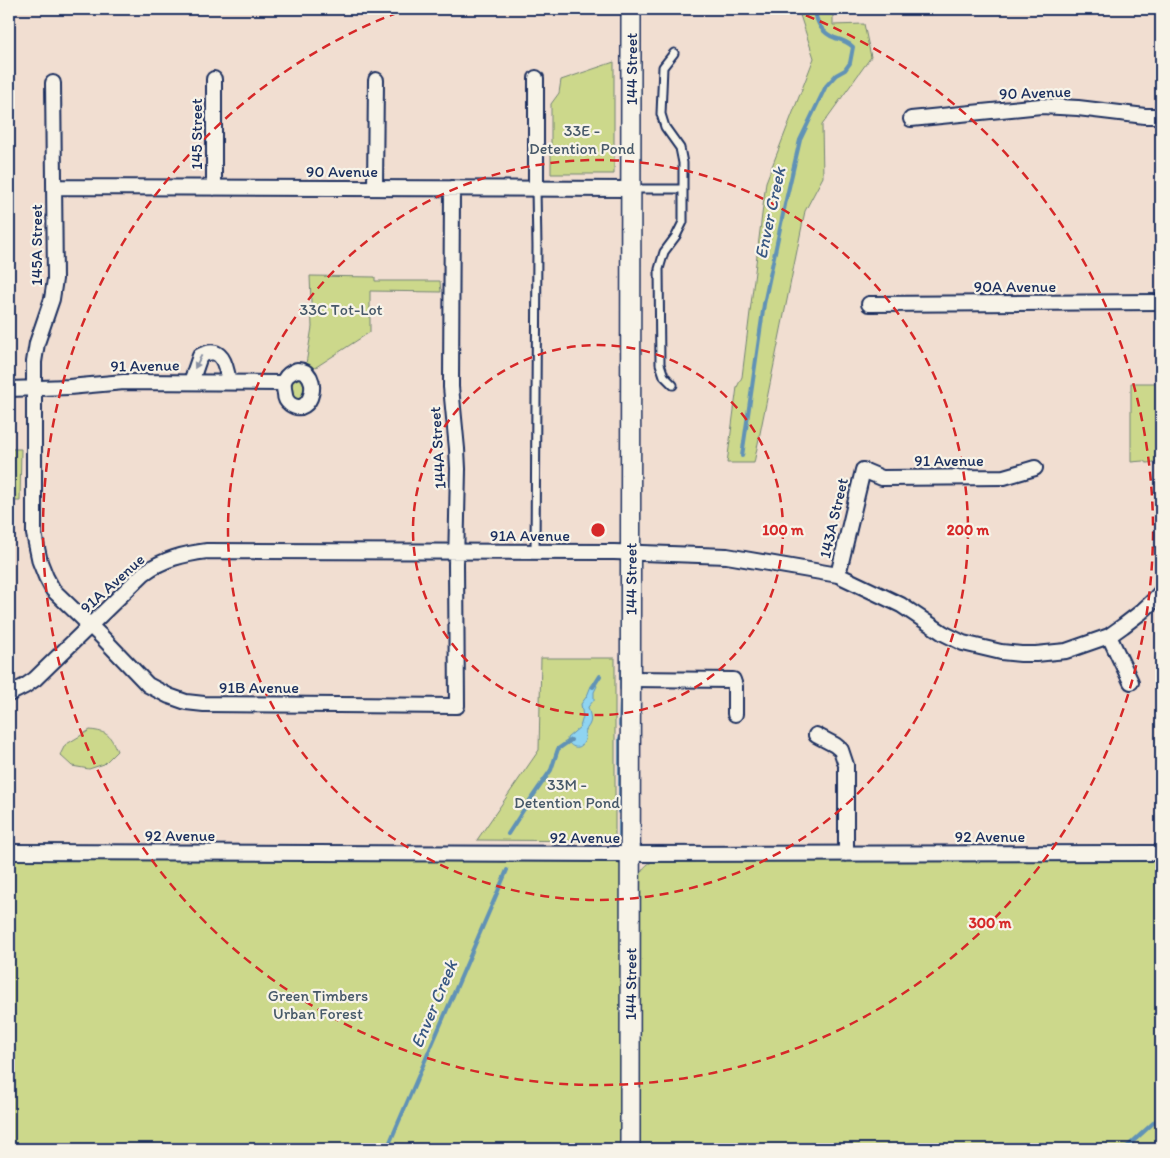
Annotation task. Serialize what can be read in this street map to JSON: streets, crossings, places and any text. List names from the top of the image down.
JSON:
{
  "streets": {
    "main road": ["144 Street"],
    "street": [
      "90 Avenue",
      "145 Street",
      "145A Street",
      "90A Avenue",
      "91 Avenue",
      "144A Street",
      "143A Street",
      "91A Avenue",
      "91B Avenue",
      "92 Avenue"
    ]
  },
  "crossings": [
    ["144 Street", "90 Avenue"],
    ["144 Street", "91A Avenue"],
    ["144 Street", "92 Avenue"],
    ["90 Avenue", "145 Street"],
    ["90 Avenue", "145A Street"],
    ["90 Avenue", "144A Street"],
    ["145A Street", "91 Avenue"],
    ["145A Street", "91A Avenue"],
    ["145A Street", "91B Avenue"],
    ["91 Avenue", "143A Street"],
    ["144A Street", "91A Avenue"],
    ["144A Street", "91B Avenue"],
    ["143A Street", "91A Avenue"],
    ["91A Avenue", "91B Avenue"]
  ],
  "water": ["Enver Creek"],
  "parks": [
    "33E - Detention Pond",
    "33C Tot-Lot",
    "33M - Detention Pond",
    "Green Timbers Urban Forest"
  ],
  "rings": ["100 m", "200 m", "300 m"]
}
